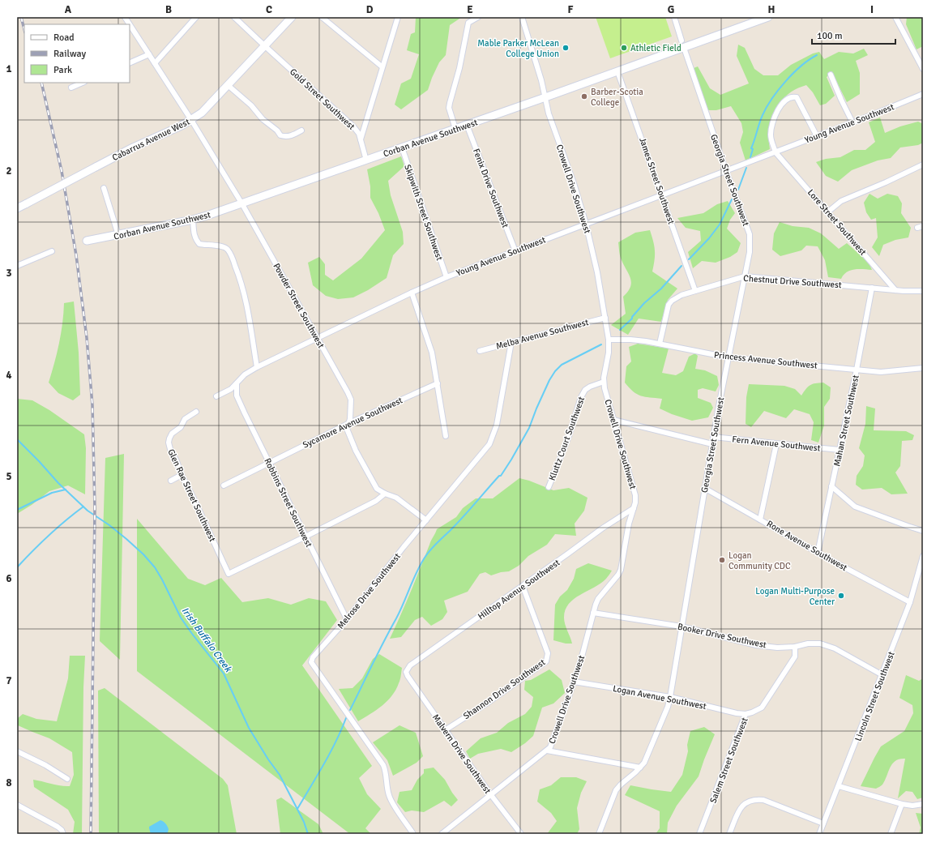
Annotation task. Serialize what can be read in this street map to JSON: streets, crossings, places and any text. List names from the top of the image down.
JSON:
{
  "streets": {
    "street": [
      "Gold Street Southwest",
      "Young Avenue Southwest",
      "Corban Avenue Southwest",
      "Cabarrus Avenue West",
      "Georgia Street Southwest",
      "James Street Southwest",
      "Fenix Drive Southwest",
      "Crowell Drive Southwest",
      "Skipwith Street Southwest",
      "Lore Street Southwest",
      "Chestnut Drive Southwest",
      "Powder Street Southwest",
      "Melba Avenue Southwest",
      "Princess Avenue Southwest",
      "Mahan Street Southwest",
      "Sycamore Avenue Southwest",
      "Kluttz Court Southwest",
      "Fern Avenue Southwest",
      "Glen Rae Street Southwest",
      "Robbins Street Southwest",
      "Rone Avenue Southwest",
      "Hilltop Avenue Southwest",
      "Melrose Drive Southwest",
      "Booker Drive Southwest",
      "Shannon Drive Southwest",
      "Lincoln Street Southwest",
      "Logan Avenue Southwest",
      "Malvern Drive Southwest",
      "Salem Street Southwest"
    ]
  },
  "crossings": [
    ["Gold Street Southwest", "Corban Avenue Southwest"],
    ["Gold Street Southwest", "Cabarrus Avenue West"],
    ["Young Avenue Southwest", "Georgia Street Southwest"],
    ["Young Avenue Southwest", "James Street Southwest"],
    ["Young Avenue Southwest", "Fenix Drive Southwest"],
    ["Young Avenue Southwest", "Crowell Drive Southwest"],
    ["Young Avenue Southwest", "Skipwith Street Southwest"],
    ["Young Avenue Southwest", "Lore Street Southwest"],
    ["Young Avenue Southwest", "Powder Street Southwest"],
    ["Young Avenue Southwest", "Robbins Street Southwest"],
    ["Corban Avenue Southwest", "Georgia Street Southwest"],
    ["Corban Avenue Southwest", "James Street Southwest"],
    ["Corban Avenue Southwest", "Fenix Drive Southwest"],
    ["Corban Avenue Southwest", "Crowell Drive Southwest"],
    ["Corban Avenue Southwest", "Skipwith Street Southwest"],
    ["Corban Avenue Southwest", "Powder Street Southwest"],
    ["Cabarrus Avenue West", "Powder Street Southwest"],
    ["Georgia Street Southwest", "Chestnut Drive Southwest"],
    ["Georgia Street Southwest", "Princess Avenue Southwest"],
    ["Georgia Street Southwest", "Fern Avenue Southwest"],
    ["Georgia Street Southwest", "Rone Avenue Southwest"],
    ["Georgia Street Southwest", "Booker Drive Southwest"],
    ["Georgia Street Southwest", "Logan Avenue Southwest"],
    ["James Street Southwest", "Chestnut Drive Southwest"],
    ["Crowell Drive Southwest", "Melba Avenue Southwest"],
    ["Crowell Drive Southwest", "Princess Avenue Southwest"],
    ["Crowell Drive Southwest", "Kluttz Court Southwest"],
    ["Crowell Drive Southwest", "Hilltop Avenue Southwest"],
    ["Crowell Drive Southwest", "Booker Drive Southwest"],
    ["Crowell Drive Southwest", "Logan Avenue Southwest"],
    ["Crowell Drive Southwest", "Malvern Drive Southwest"],
    ["Lore Street Southwest", "Chestnut Drive Southwest"],
    ["Chestnut Drive Southwest", "Princess Avenue Southwest"],
    ["Chestnut Drive Southwest", "Mahan Street Southwest"],
    ["Powder Street Southwest", "Sycamore Avenue Southwest"],
    ["Powder Street Southwest", "Melrose Drive Southwest"],
    ["Melba Avenue Southwest", "Melrose Drive Southwest"],
    ["Princess Avenue Southwest", "Mahan Street Southwest"],
    ["Mahan Street Southwest", "Fern Avenue Southwest"],
    ["Mahan Street Southwest", "Rone Avenue Southwest"],
    ["Sycamore Avenue Southwest", "Robbins Street Southwest"],
    ["Glen Rae Street Southwest", "Robbins Street Southwest"],
    ["Robbins Street Southwest", "Melrose Drive Southwest"],
    ["Rone Avenue Southwest", "Lincoln Street Southwest"],
    ["Hilltop Avenue Southwest", "Shannon Drive Southwest"],
    ["Hilltop Avenue Southwest", "Malvern Drive Southwest"],
    ["Booker Drive Southwest", "Lincoln Street Southwest"],
    ["Booker Drive Southwest", "Salem Street Southwest"],
    ["Shannon Drive Southwest", "Malvern Drive Southwest"],
    ["Logan Avenue Southwest", "Salem Street Southwest"]
  ],
  "water": ["Irish Buffalo Creek"],
  "places": [
    "Mable Parker McLean College Union",
    "Athletic Field",
    "Barber-Scotia College",
    "Logan Community CDC",
    "Logan Multi-Purpose Center"
  ],
  "legend": ["Road", "Railway", "Park"],
  "scale_bar": "100 m",
  "grid": {
    "columns": [
      "A",
      "B",
      "C",
      "D",
      "E",
      "F",
      "G",
      "H",
      "I"
    ],
    "rows": [
      "1",
      "2",
      "3",
      "4",
      "5",
      "6",
      "7",
      "8"
    ]
  }
}
